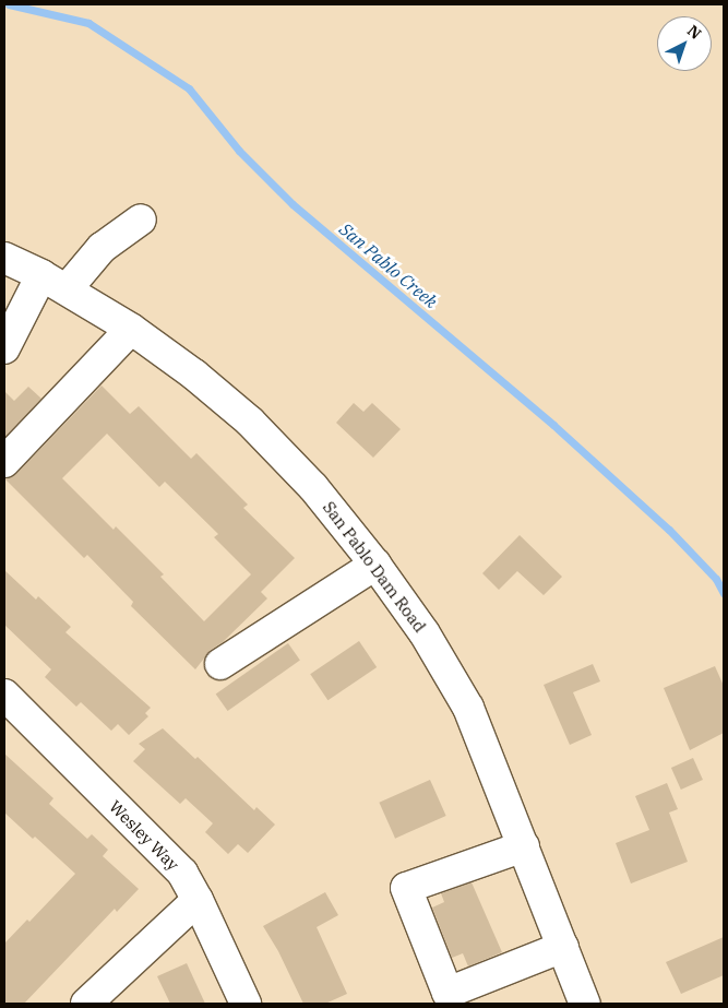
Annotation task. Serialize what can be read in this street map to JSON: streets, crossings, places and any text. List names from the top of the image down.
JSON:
{
  "streets": {
    "main road": ["San Pablo Dam Road", "Wesley Way"]
  },
  "water": ["San Pablo Creek"],
  "north": "top right"
}
